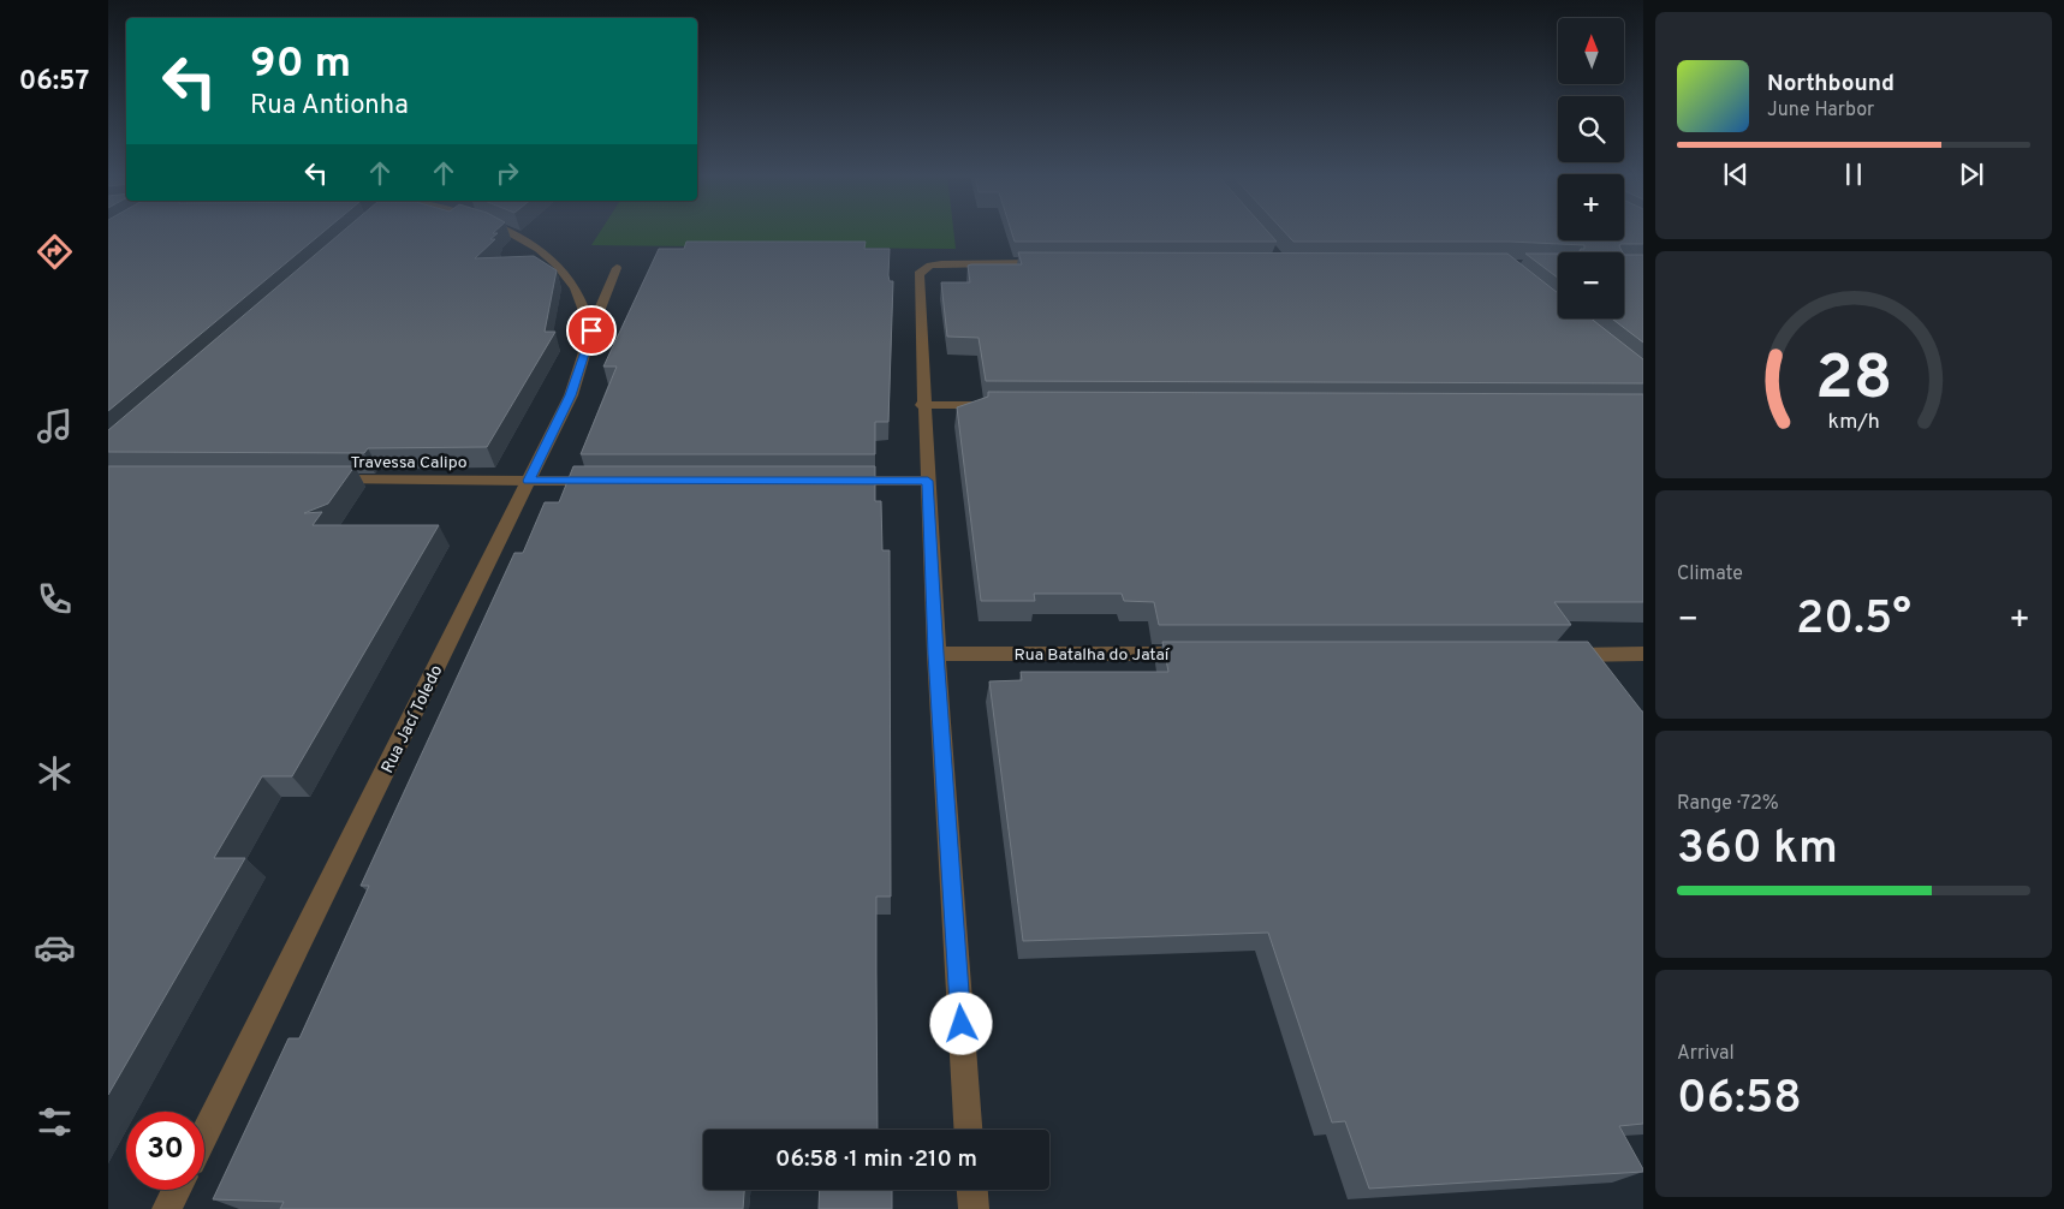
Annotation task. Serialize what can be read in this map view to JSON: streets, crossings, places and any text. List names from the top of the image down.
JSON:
{
  "streets": {
    "street": ["Travessa Calipo", "Rua Batalha do Jataí", "Rua Jací Toledo"]
  },
  "crossings": [
    ["Travessa Calipo", "Rua Jací Toledo"]
  ],
  "north": "top",
  "page": {
    "tabs": "06:57",
    "map_buttons": ["+", "−"],
    "turn": ["90 m", "Rua Antionha"],
    "song": ["Northbound", "June Harbor"],
    "tile": [
      "Climate",
      ["Range · 72%", "360 km"],
      ["Arrival", "06:58"]
    ],
    "heat": ["−", "20.5°", "+"],
    "limit": "30",
    "trip": "06:58 · 1 min · 210 m",
    "gauge": ["28", "km/h"]
  }
}
